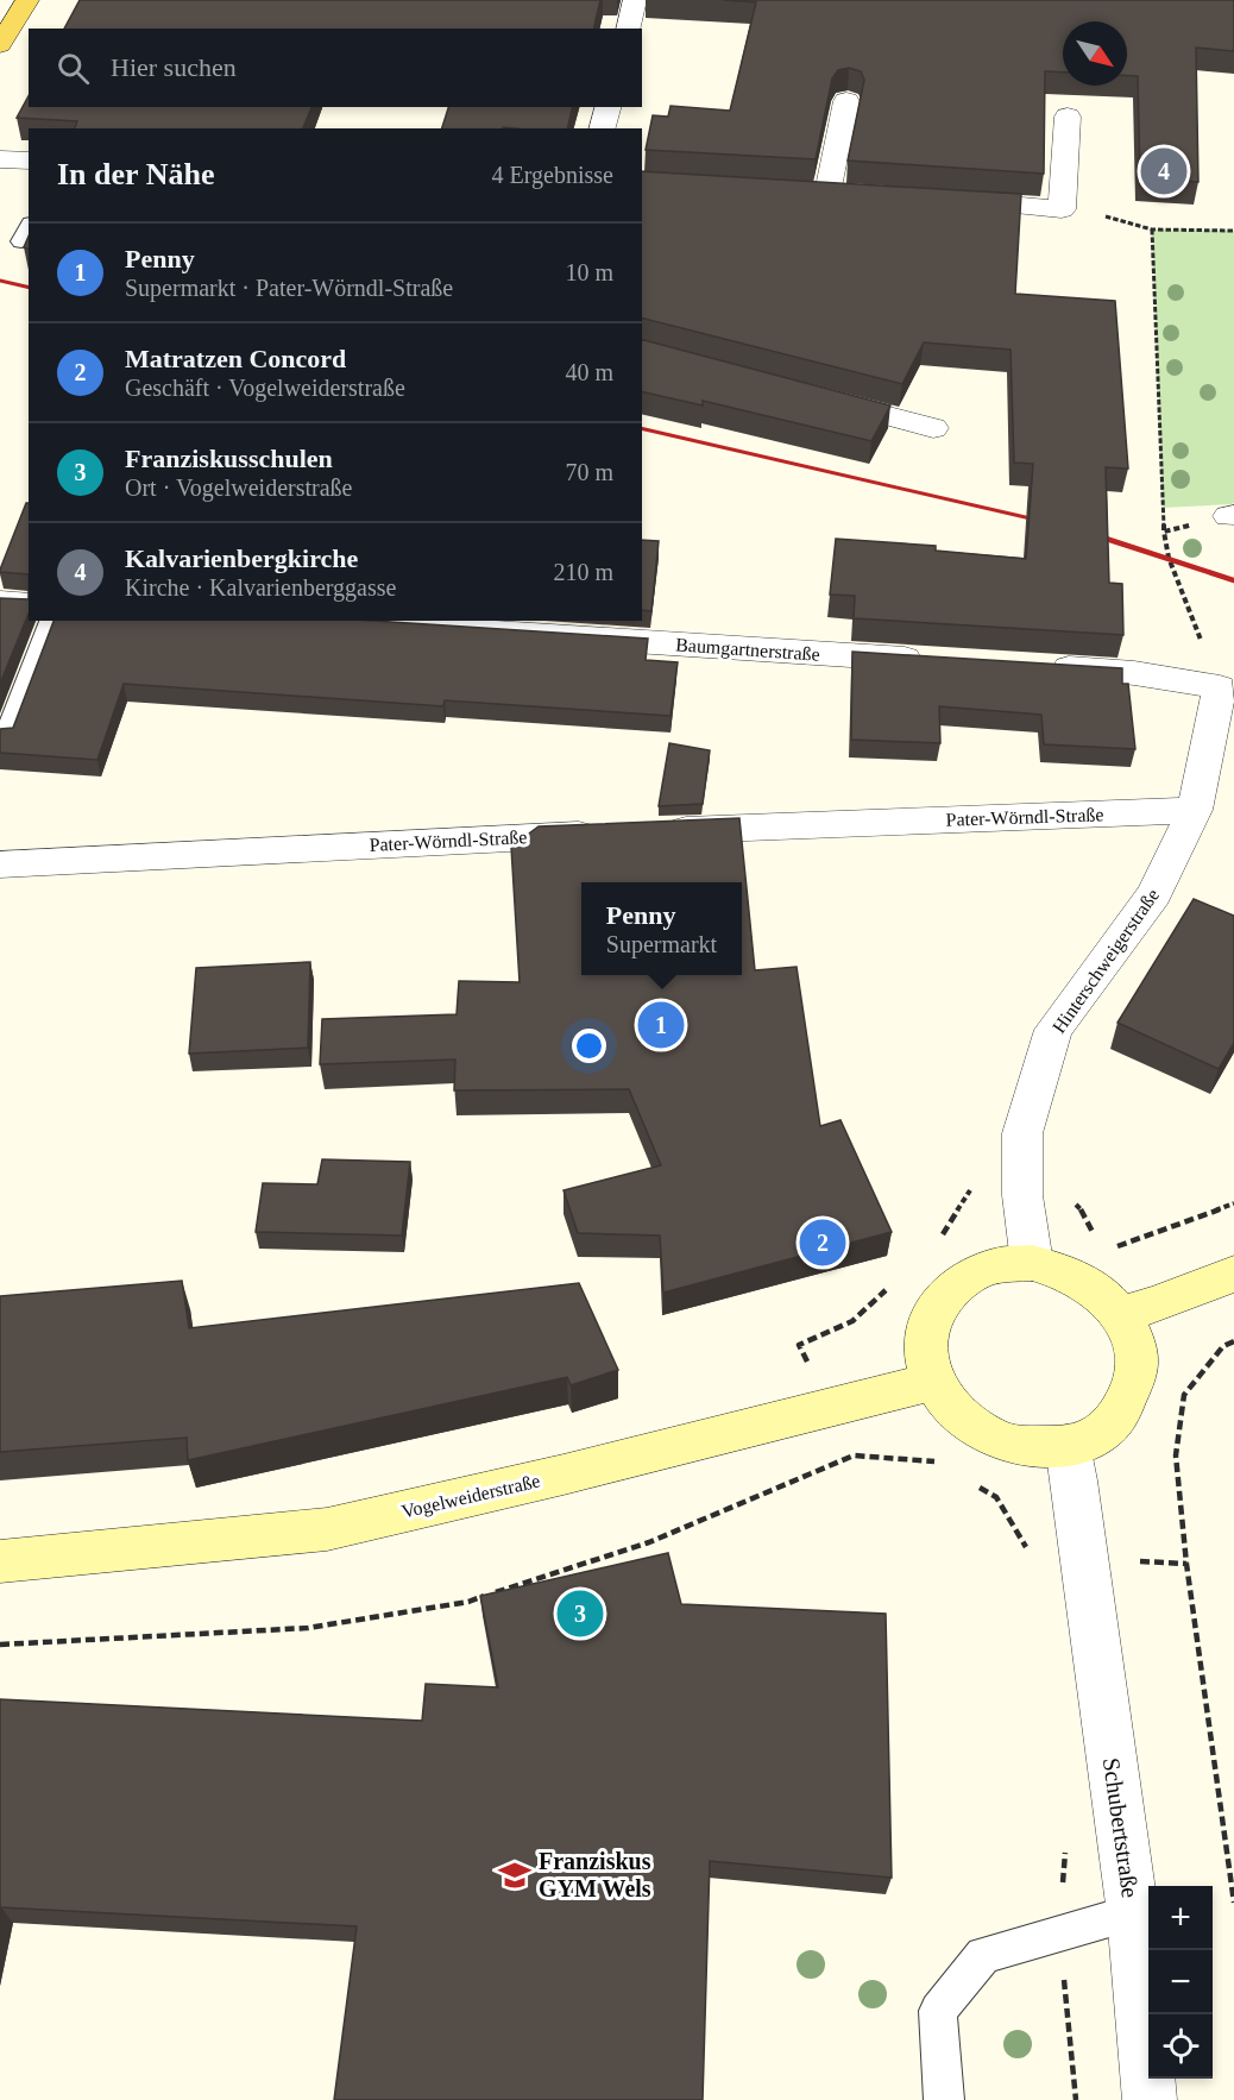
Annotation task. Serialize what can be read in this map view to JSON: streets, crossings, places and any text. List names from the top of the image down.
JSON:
{
  "streets": {
    "main road": ["Vogelweiderstraße"],
    "street": [
      "Baumgartnerstraße",
      "Pater-Wörndl-Straße",
      "Hinterschweigerstraße",
      "Schubertstraße"
    ]
  },
  "crossings": [
    ["Pater-Wörndl-Straße", "Hinterschweigerstraße"],
    ["Hinterschweigerstraße", "Vogelweiderstraße"],
    ["Hinterschweigerstraße", "Schubertstraße"],
    ["Vogelweiderstraße", "Schubertstraße"]
  ],
  "places": {
    "school or university": ["Franziskus GYM Wels"]
  },
  "north": "bottom right",
  "page": {
    "search": "Hier suchen",
    "heading": ["In der Nähe", "4 Ergebnisse"],
    "pins": [
      "4",
      "1",
      "2",
      "3"
    ],
    "list": [
      {
        "mark": "1",
        "name": "Penny",
        "note": "Supermarkt · Pater-Wörndl-Straße",
        "value": "10 m"
      },
      {
        "mark": "2",
        "name": "Matratzen Concord",
        "note": "Geschäft · Vogelweiderstraße",
        "value": "40 m"
      },
      {
        "mark": "3",
        "name": "Franziskusschulen",
        "note": "Ort · Vogelweiderstraße",
        "value": "70 m"
      },
      {
        "mark": "4",
        "name": "Kalvarienbergkirche",
        "note": "Kirche · Kalvarienberggasse",
        "value": "210 m"
      }
    ],
    "popup": ["Penny", "Supermarkt"],
    "map_buttons": ["+", "−"]
  }
}
